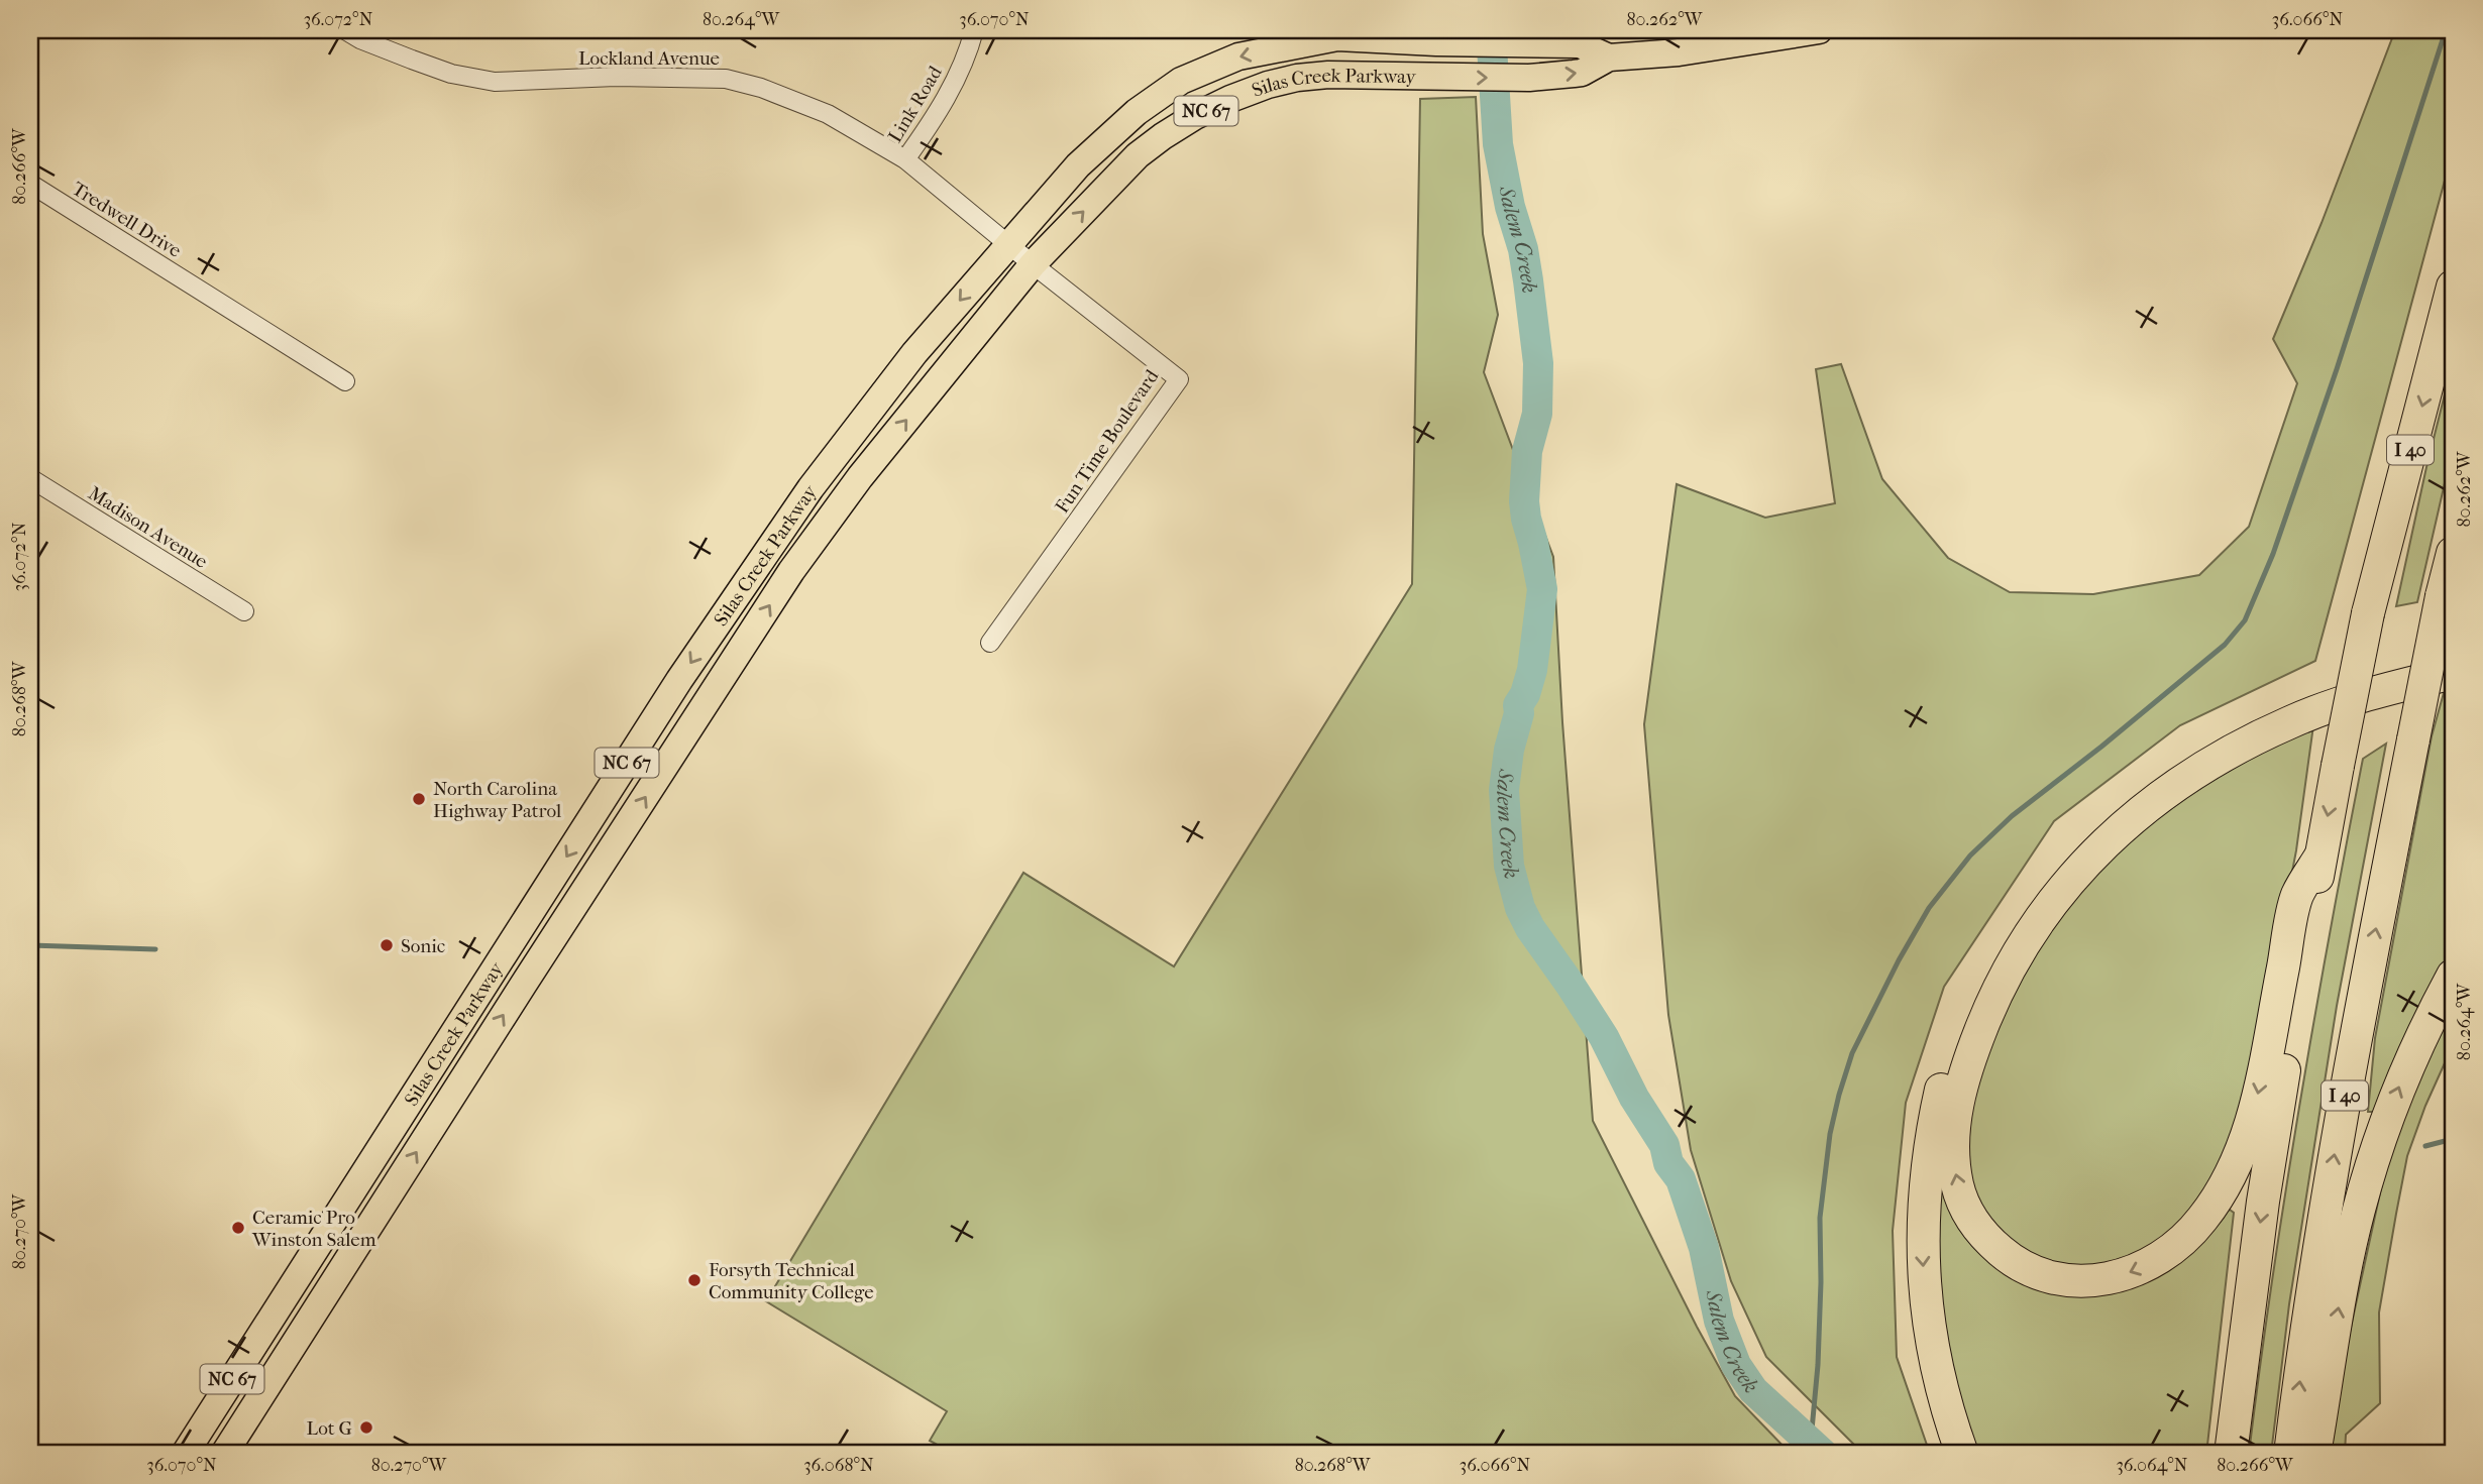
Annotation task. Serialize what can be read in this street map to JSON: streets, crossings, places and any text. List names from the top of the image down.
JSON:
{
  "streets": {
    "highway": ["I 40"],
    "main road": ["Silas Creek Parkway", "NC 67"],
    "street": [
      "Lockland Avenue",
      "Link Road",
      "Tredwell Drive",
      "Fun Time Boulevard",
      "Madison Avenue"
    ]
  },
  "crossings": [
    ["Lockland Avenue", "Silas Creek Parkway"],
    ["Lockland Avenue", "Link Road"],
    ["Lockland Avenue", "Fun Time Boulevard"],
    ["Silas Creek Parkway", "Fun Time Boulevard"]
  ],
  "water": ["Salem Creek"],
  "places": [
    "North Carolina Highway Patrol",
    "Sonic",
    "Ceramic Pro Winston Salem",
    "Forsyth Technical Community College",
    "Lot G"
  ],
  "coordinates": [
    "36.072°N",
    "80.264°W",
    "36.070°N",
    "80.262°W",
    "36.066°N",
    "80.266°W",
    "80.268°W",
    "80.270°W",
    "36.068°N",
    "36.064°N"
  ]
}
